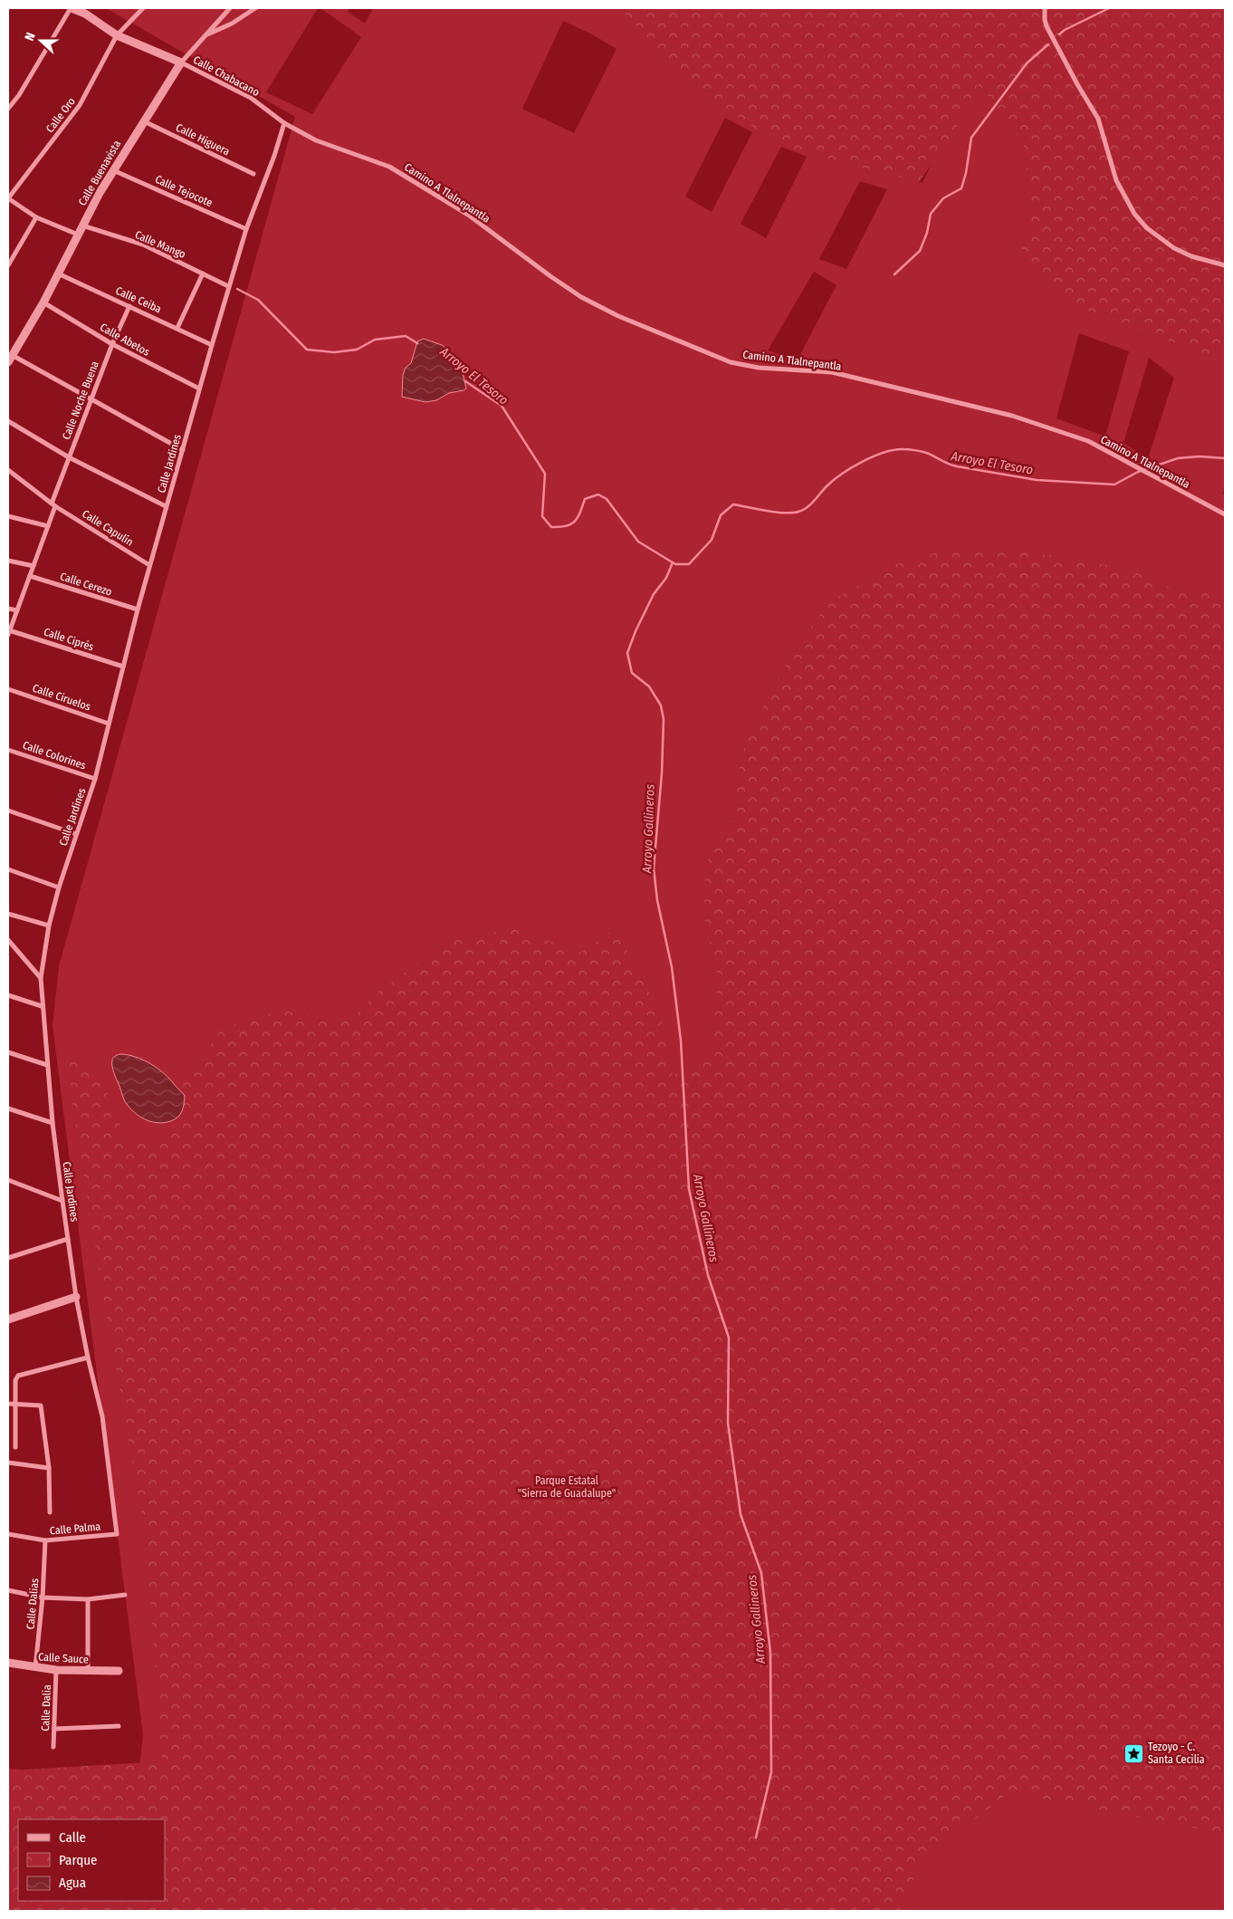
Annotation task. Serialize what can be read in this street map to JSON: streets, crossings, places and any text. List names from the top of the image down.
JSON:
{
  "streets": {
    "street": [
      "Calle Chabacano",
      "Calle Oro",
      "Calle Higuera",
      "Calle Buenavista",
      "Calle Tejocote",
      "Camino A Tlalnepantla",
      "Calle Mango",
      "Calle Ceiba",
      "Calle Abetos",
      "Calle Noche Buena",
      "Calle Jardines",
      "Calle Capulín",
      "Calle Cerezo",
      "Calle Ciprés",
      "Calle Ciruelos",
      "Calle Colorines",
      "Calle Palma",
      "Calle Dalias",
      "Calle Sauce",
      "Calle Dalia"
    ]
  },
  "crossings": [
    ["Calle Chabacano", "Calle Buenavista"],
    ["Calle Chabacano", "Camino A Tlalnepantla"],
    ["Calle Chabacano", "Calle Jardines"],
    ["Calle Higuera", "Calle Buenavista"],
    ["Calle Buenavista", "Calle Tejocote"],
    ["Calle Buenavista", "Calle Mango"],
    ["Calle Buenavista", "Calle Ceiba"],
    ["Calle Buenavista", "Calle Abetos"],
    ["Calle Tejocote", "Calle Jardines"],
    ["Camino A Tlalnepantla", "Calle Jardines"],
    ["Calle Mango", "Calle Jardines"],
    ["Calle Ceiba", "Calle Noche Buena"],
    ["Calle Ceiba", "Calle Jardines"],
    ["Calle Abetos", "Calle Noche Buena"],
    ["Calle Abetos", "Calle Jardines"],
    ["Calle Noche Buena", "Calle Capulín"],
    ["Calle Noche Buena", "Calle Cerezo"],
    ["Calle Noche Buena", "Calle Ciprés"],
    ["Calle Jardines", "Calle Capulín"],
    ["Calle Jardines", "Calle Cerezo"],
    ["Calle Jardines", "Calle Ciprés"],
    ["Calle Jardines", "Calle Ciruelos"],
    ["Calle Jardines", "Calle Colorines"],
    ["Calle Jardines", "Calle Palma"],
    ["Calle Palma", "Calle Dalias"],
    ["Calle Dalias", "Calle Sauce"],
    ["Calle Sauce", "Calle Dalia"]
  ],
  "water": ["Arroyo El Tesoro", "Arroyo Gallineros"],
  "parks": ["Parque Estatal \"Sierra de Guadalupe\""],
  "places": {
    "place": ["Tezoyo - C. Santa Cecilia"]
  },
  "legend": ["Calle", "Parque", "Agua"],
  "north": "left"
}
